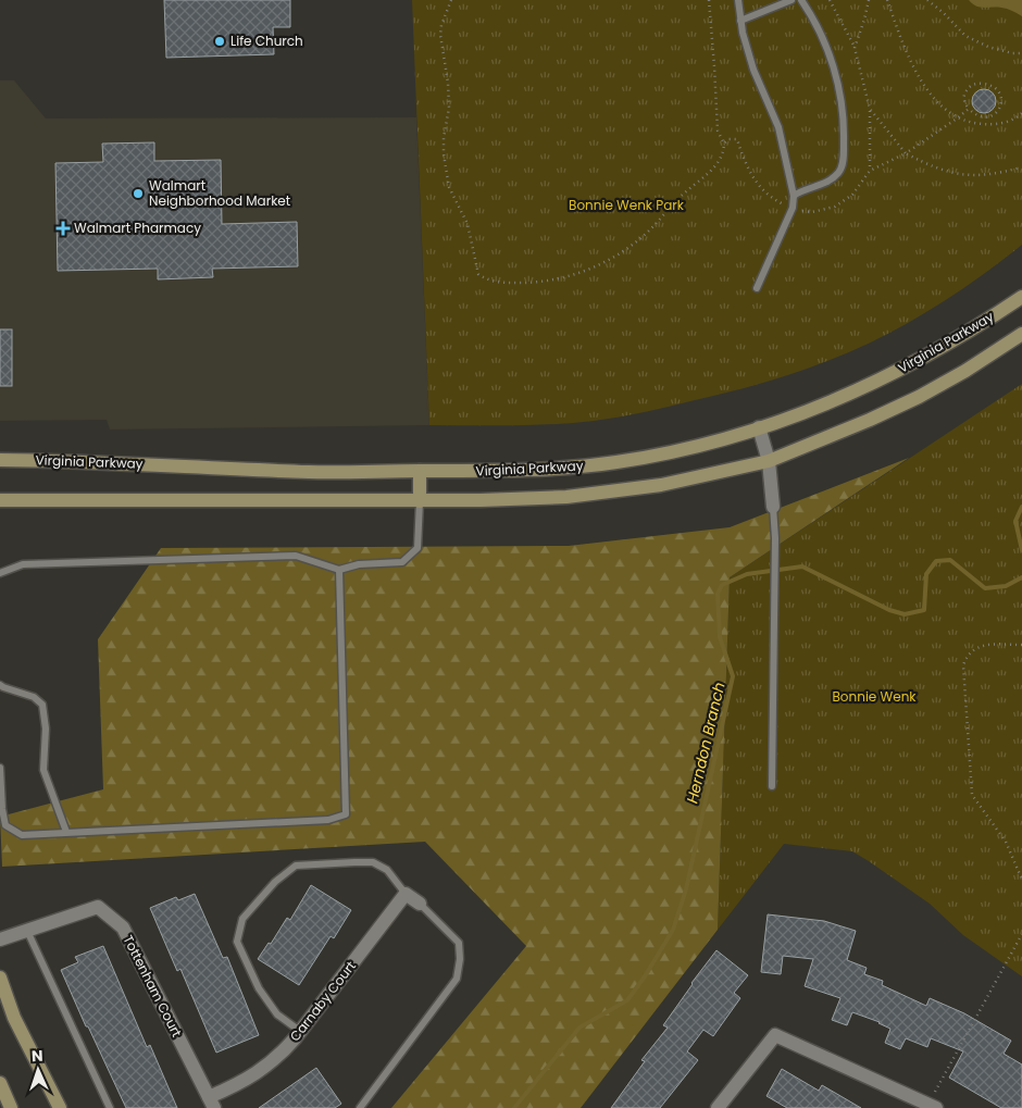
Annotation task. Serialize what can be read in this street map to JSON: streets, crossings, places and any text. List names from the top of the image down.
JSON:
{
  "streets": {
    "main road": ["Virginia Parkway"],
    "street": ["Tottenham Court", "Carnaby Court"]
  },
  "crossings": [
    ["Tottenham Court", "Carnaby Court"]
  ],
  "water": ["Herndon Branch"],
  "parks": ["Bonnie Wenk Park", "Bonnie Wenk"],
  "places": {
    "other": ["Life Church", "Walmart Neighborhood Market"],
    "health": ["Walmart Pharmacy"]
  },
  "north": "top"
}
